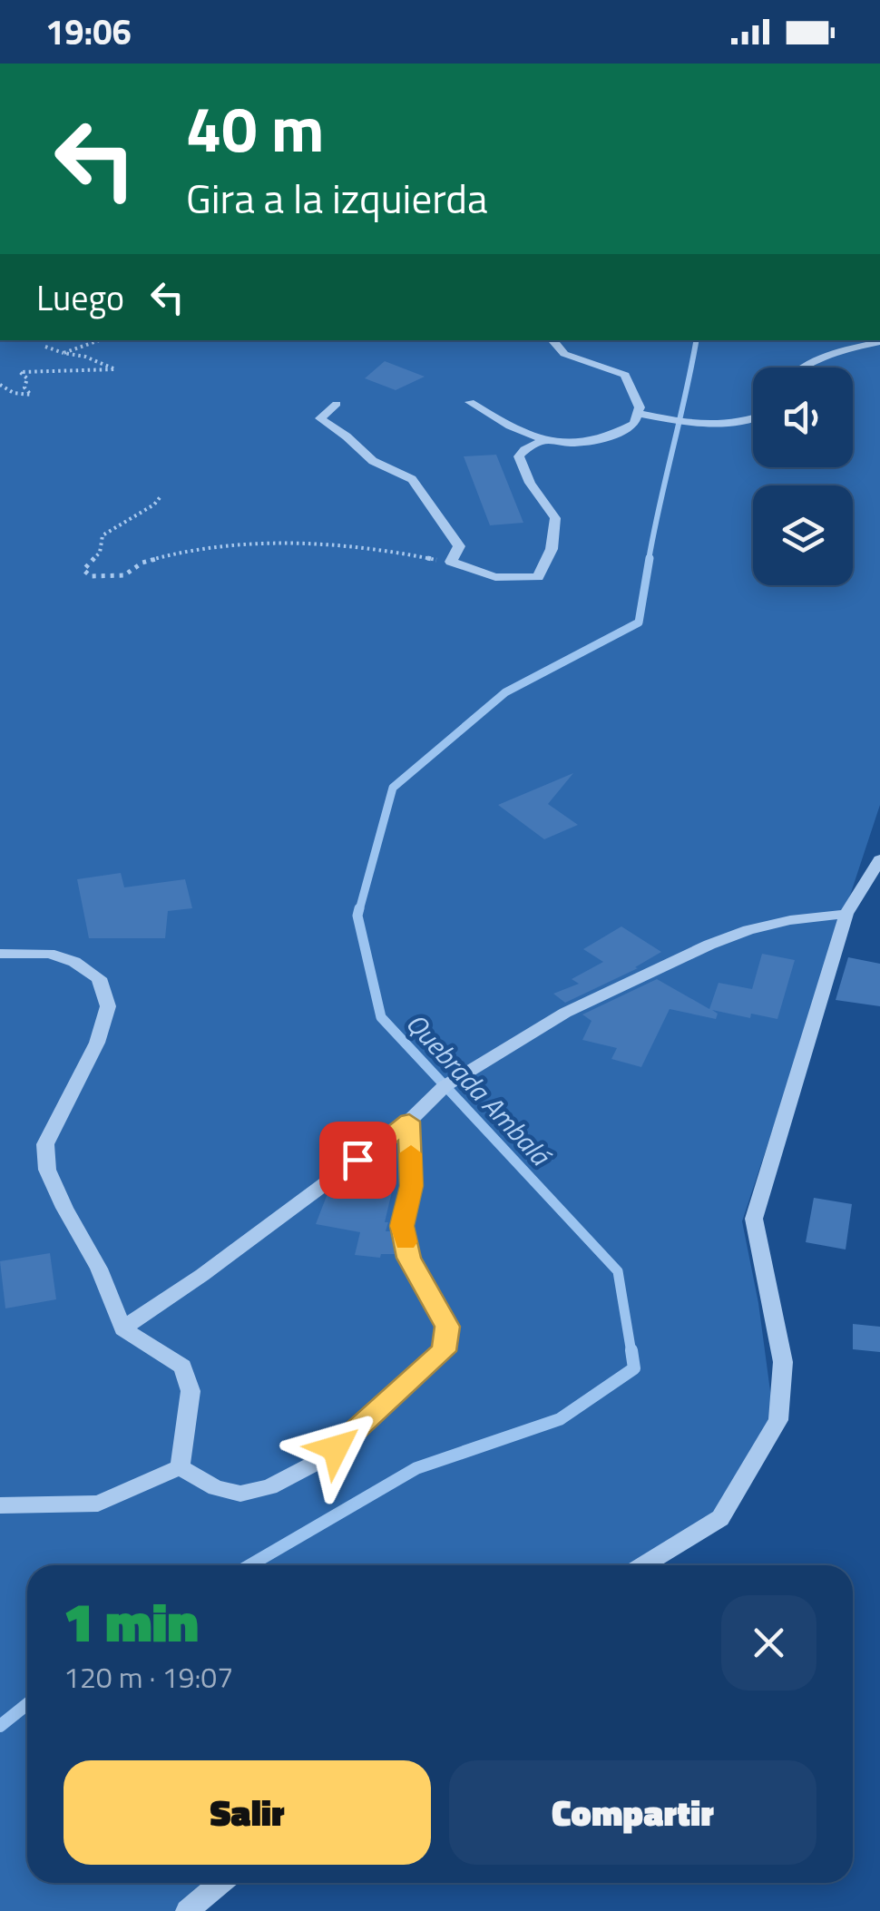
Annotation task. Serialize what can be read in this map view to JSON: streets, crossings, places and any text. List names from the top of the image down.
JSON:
{
  "water": ["Quebrada Ambalá"],
  "page": {
    "status": "19:06",
    "turn": ["40 m", "Gira a la izquierda"],
    "then": "Luego",
    "heading": ["1 min", "120 m · 19:07"],
    "buttons": ["Salir", "Compartir"]
  }
}
